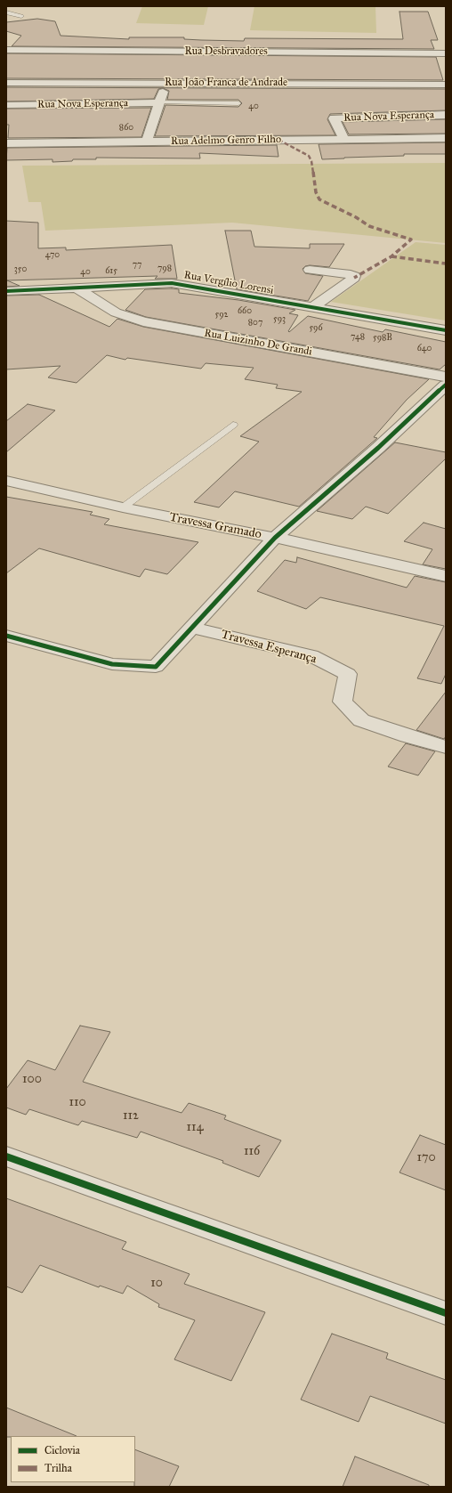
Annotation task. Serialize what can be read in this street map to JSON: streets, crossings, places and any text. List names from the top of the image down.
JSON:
{
  "streets": {
    "street": [
      "Rua Desbravadores",
      "Rua João Franca de Andrade",
      "Rua Nova Esperança",
      "Rua Adelmo Genro Filho",
      "Rua Vergílio Lorensi",
      "Rua Luizinho De Grandi",
      "Travessa Gramado",
      "Travessa Esperança"
    ]
  },
  "crossings": [
    ["Rua Nova Esperança", "Rua Adelmo Genro Filho"],
    ["Rua Vergílio Lorensi", "Rua Luizinho De Grandi"]
  ],
  "house_numbers": [
    "40",
    "860",
    "470",
    "77",
    "798",
    "350",
    "615",
    "40",
    "660",
    "592",
    "593",
    "807",
    "596",
    "748",
    "598B",
    "640",
    "100",
    "110",
    "112",
    "114",
    "116",
    "170",
    "10"
  ],
  "legend": ["Ciclovia", "Trilha"]
}
